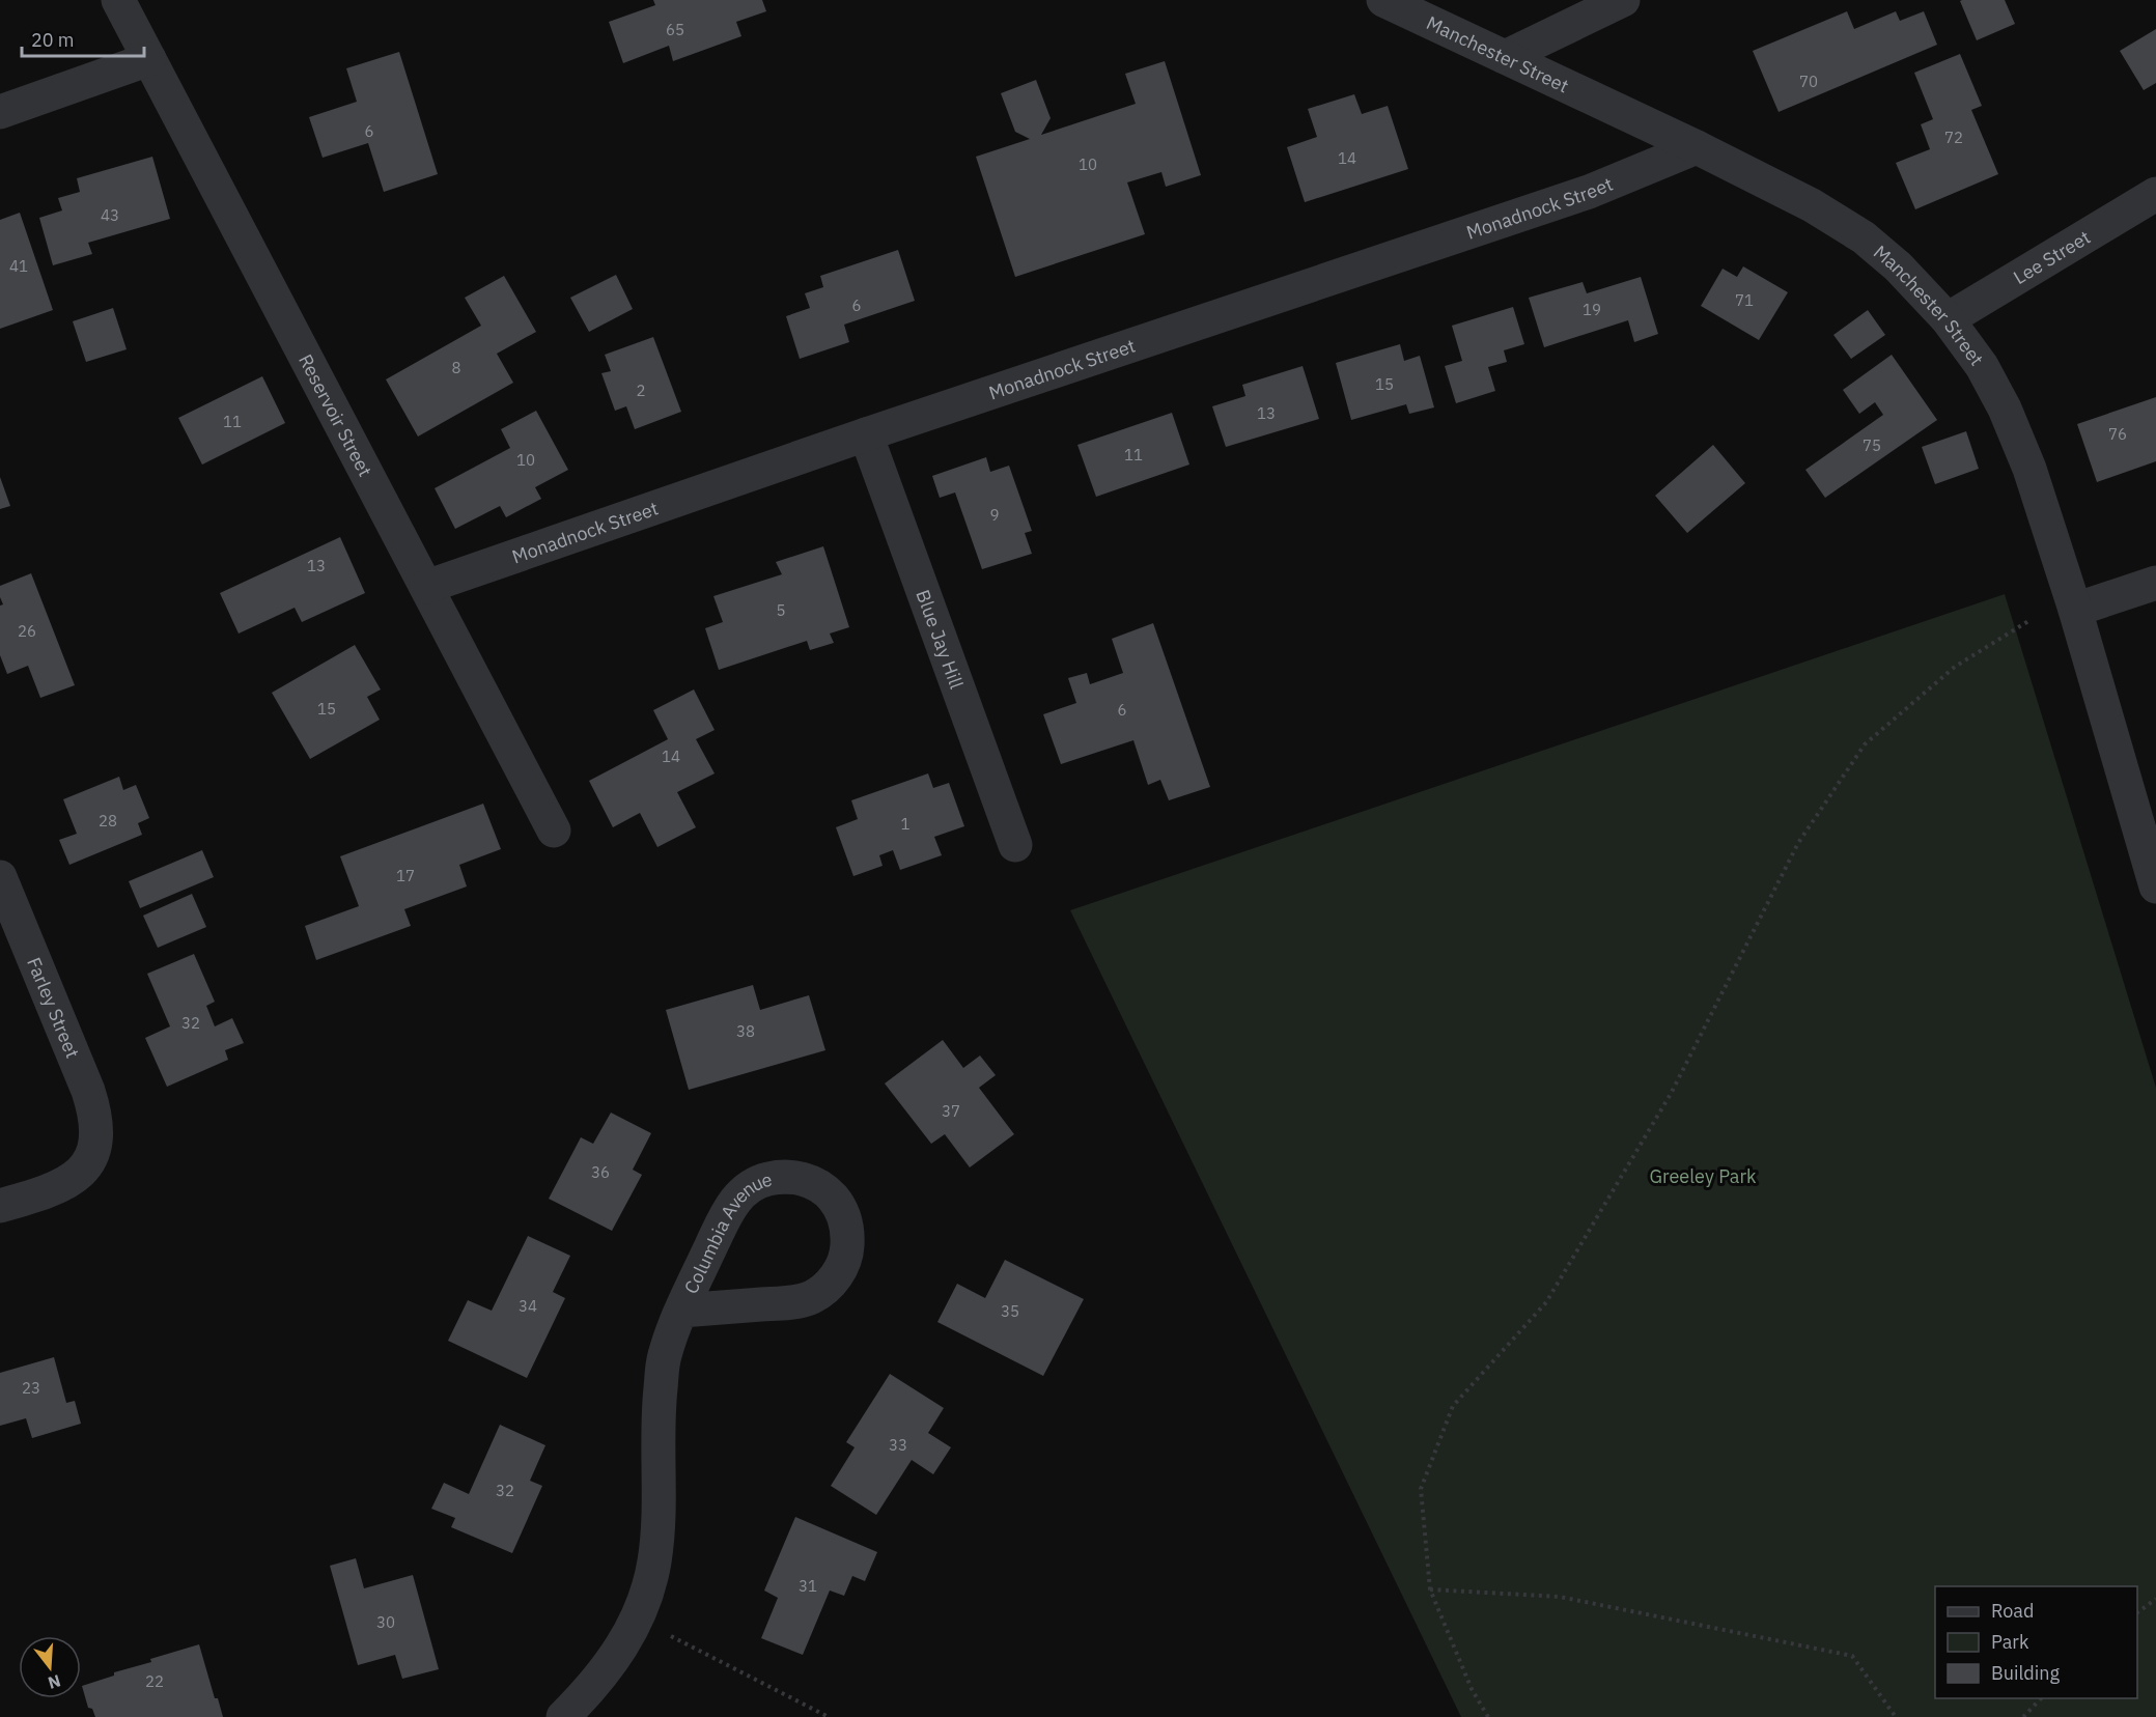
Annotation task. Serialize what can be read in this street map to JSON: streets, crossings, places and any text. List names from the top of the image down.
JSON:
{
  "streets": {
    "street": [
      "Manchester Street",
      "Monadnock Street",
      "Lee Street",
      "Reservoir Street",
      "Blue Jay Hill",
      "Farley Street",
      "Columbia Avenue"
    ]
  },
  "crossings": [
    ["Manchester Street", "Monadnock Street"],
    ["Manchester Street", "Lee Street"],
    ["Monadnock Street", "Reservoir Street"],
    ["Monadnock Street", "Blue Jay Hill"]
  ],
  "parks": ["Greeley Park"],
  "house_numbers": [
    "65",
    "70",
    "6",
    "72",
    "14",
    "10",
    "43",
    "41",
    "71",
    "6",
    "19",
    "8",
    "15",
    "2",
    "13",
    "11",
    "76",
    "75",
    "11",
    "10",
    "9",
    "13",
    "5",
    "26",
    "15",
    "6",
    "14",
    "28",
    "1",
    "17",
    "32",
    "38",
    "37",
    "36",
    "34",
    "35",
    "23",
    "33",
    "32",
    "31",
    "30",
    "22"
  ],
  "legend": ["Road", "Park", "Building"],
  "scale_bar": "20 m",
  "north": "bottom"
}
